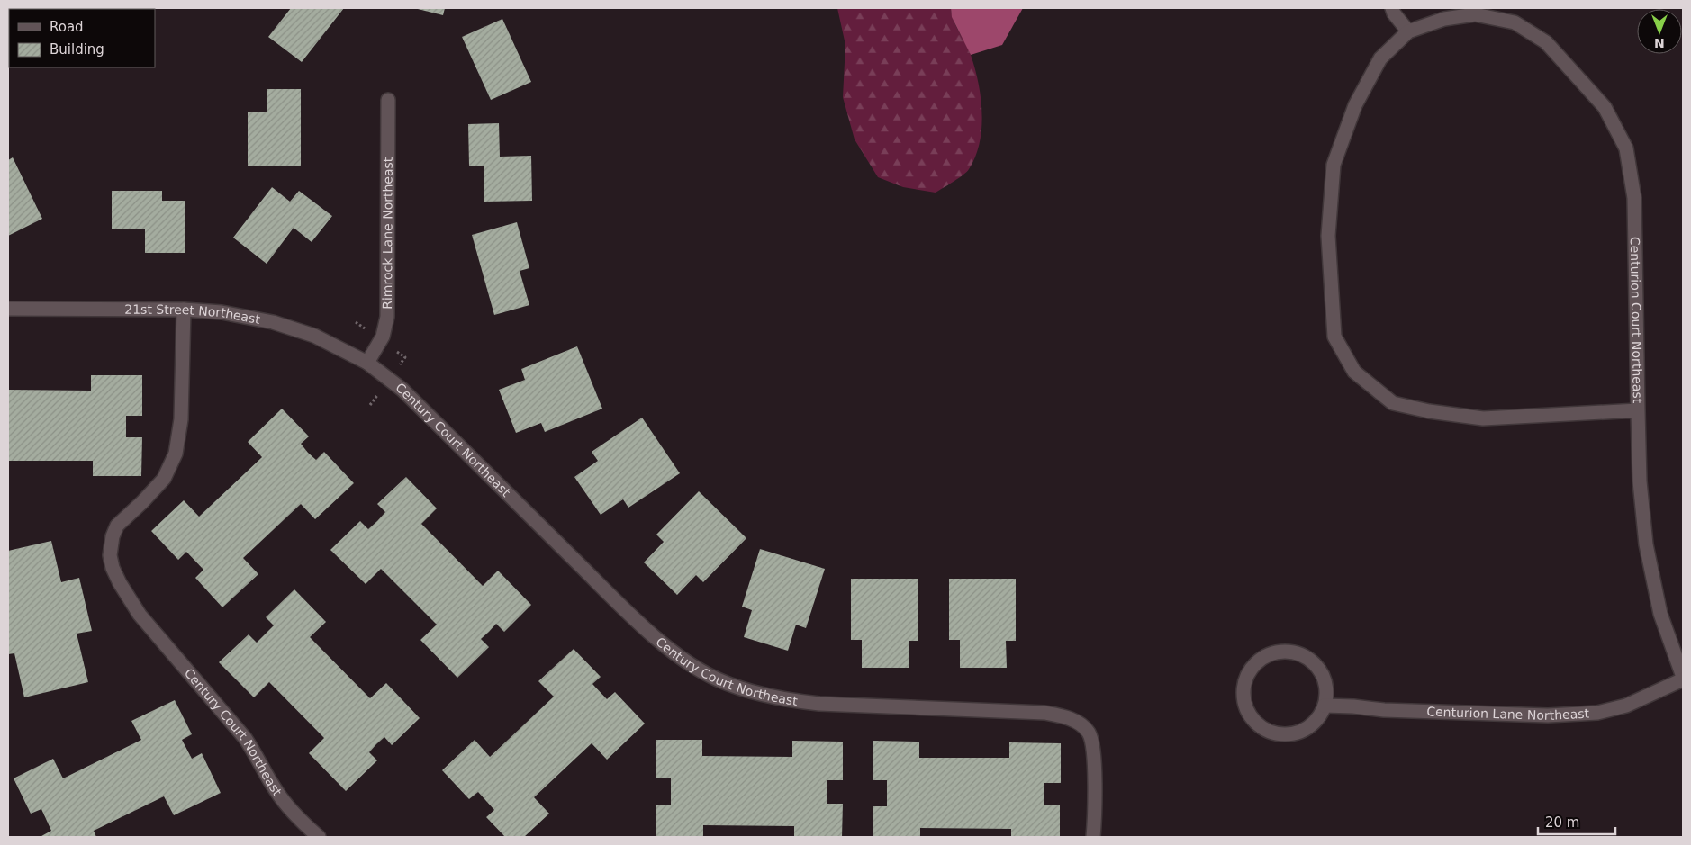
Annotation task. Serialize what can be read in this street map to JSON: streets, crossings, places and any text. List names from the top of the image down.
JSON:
{
  "streets": {
    "street": [
      "Rimrock Lane Northeast",
      "21st Street Northeast",
      "Centurion Court Northeast",
      "Century Court Northeast",
      "Centurion Lane Northeast"
    ]
  },
  "crossings": [
    ["Rimrock Lane Northeast", "21st Street Northeast"],
    ["Rimrock Lane Northeast", "Century Court Northeast"],
    ["21st Street Northeast", "Century Court Northeast"]
  ],
  "legend": ["Road", "Building"],
  "scale_bar": "20 m",
  "north": "bottom"
}
